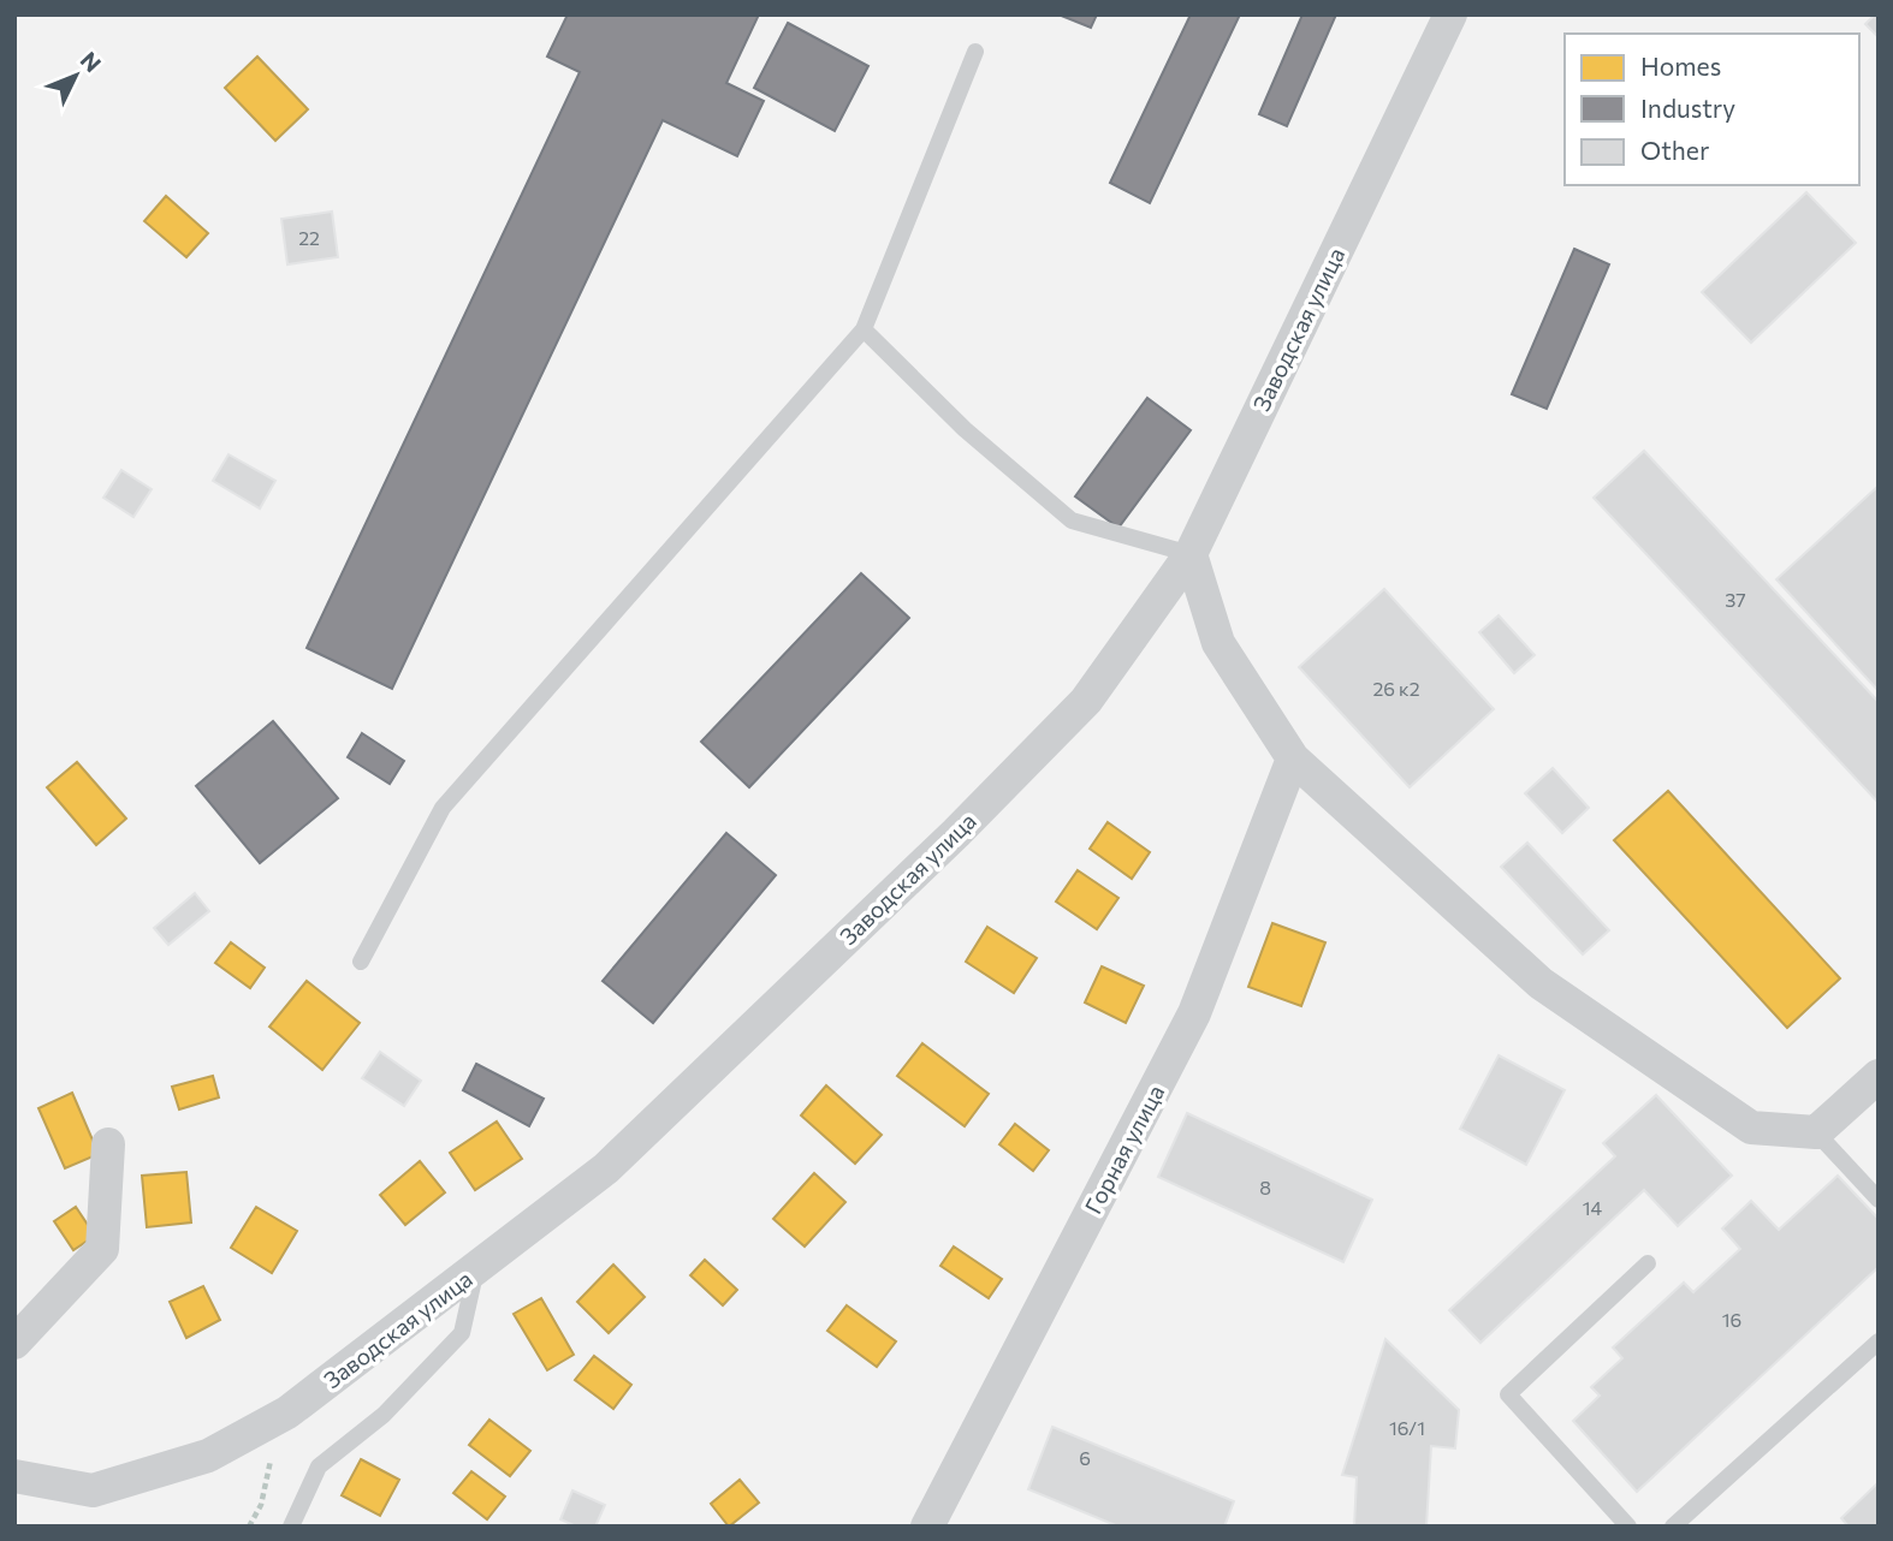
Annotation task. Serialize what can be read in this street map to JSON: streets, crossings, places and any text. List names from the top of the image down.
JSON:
{
  "streets": {
    "street": ["Заводская улица", "Горная улица"]
  },
  "house_numbers": [
    "22",
    "37",
    "26 к2",
    "8",
    "14",
    "16",
    "16/1",
    "6"
  ],
  "legend": ["Homes", "Industry", "Other"],
  "north": "top right"
}
